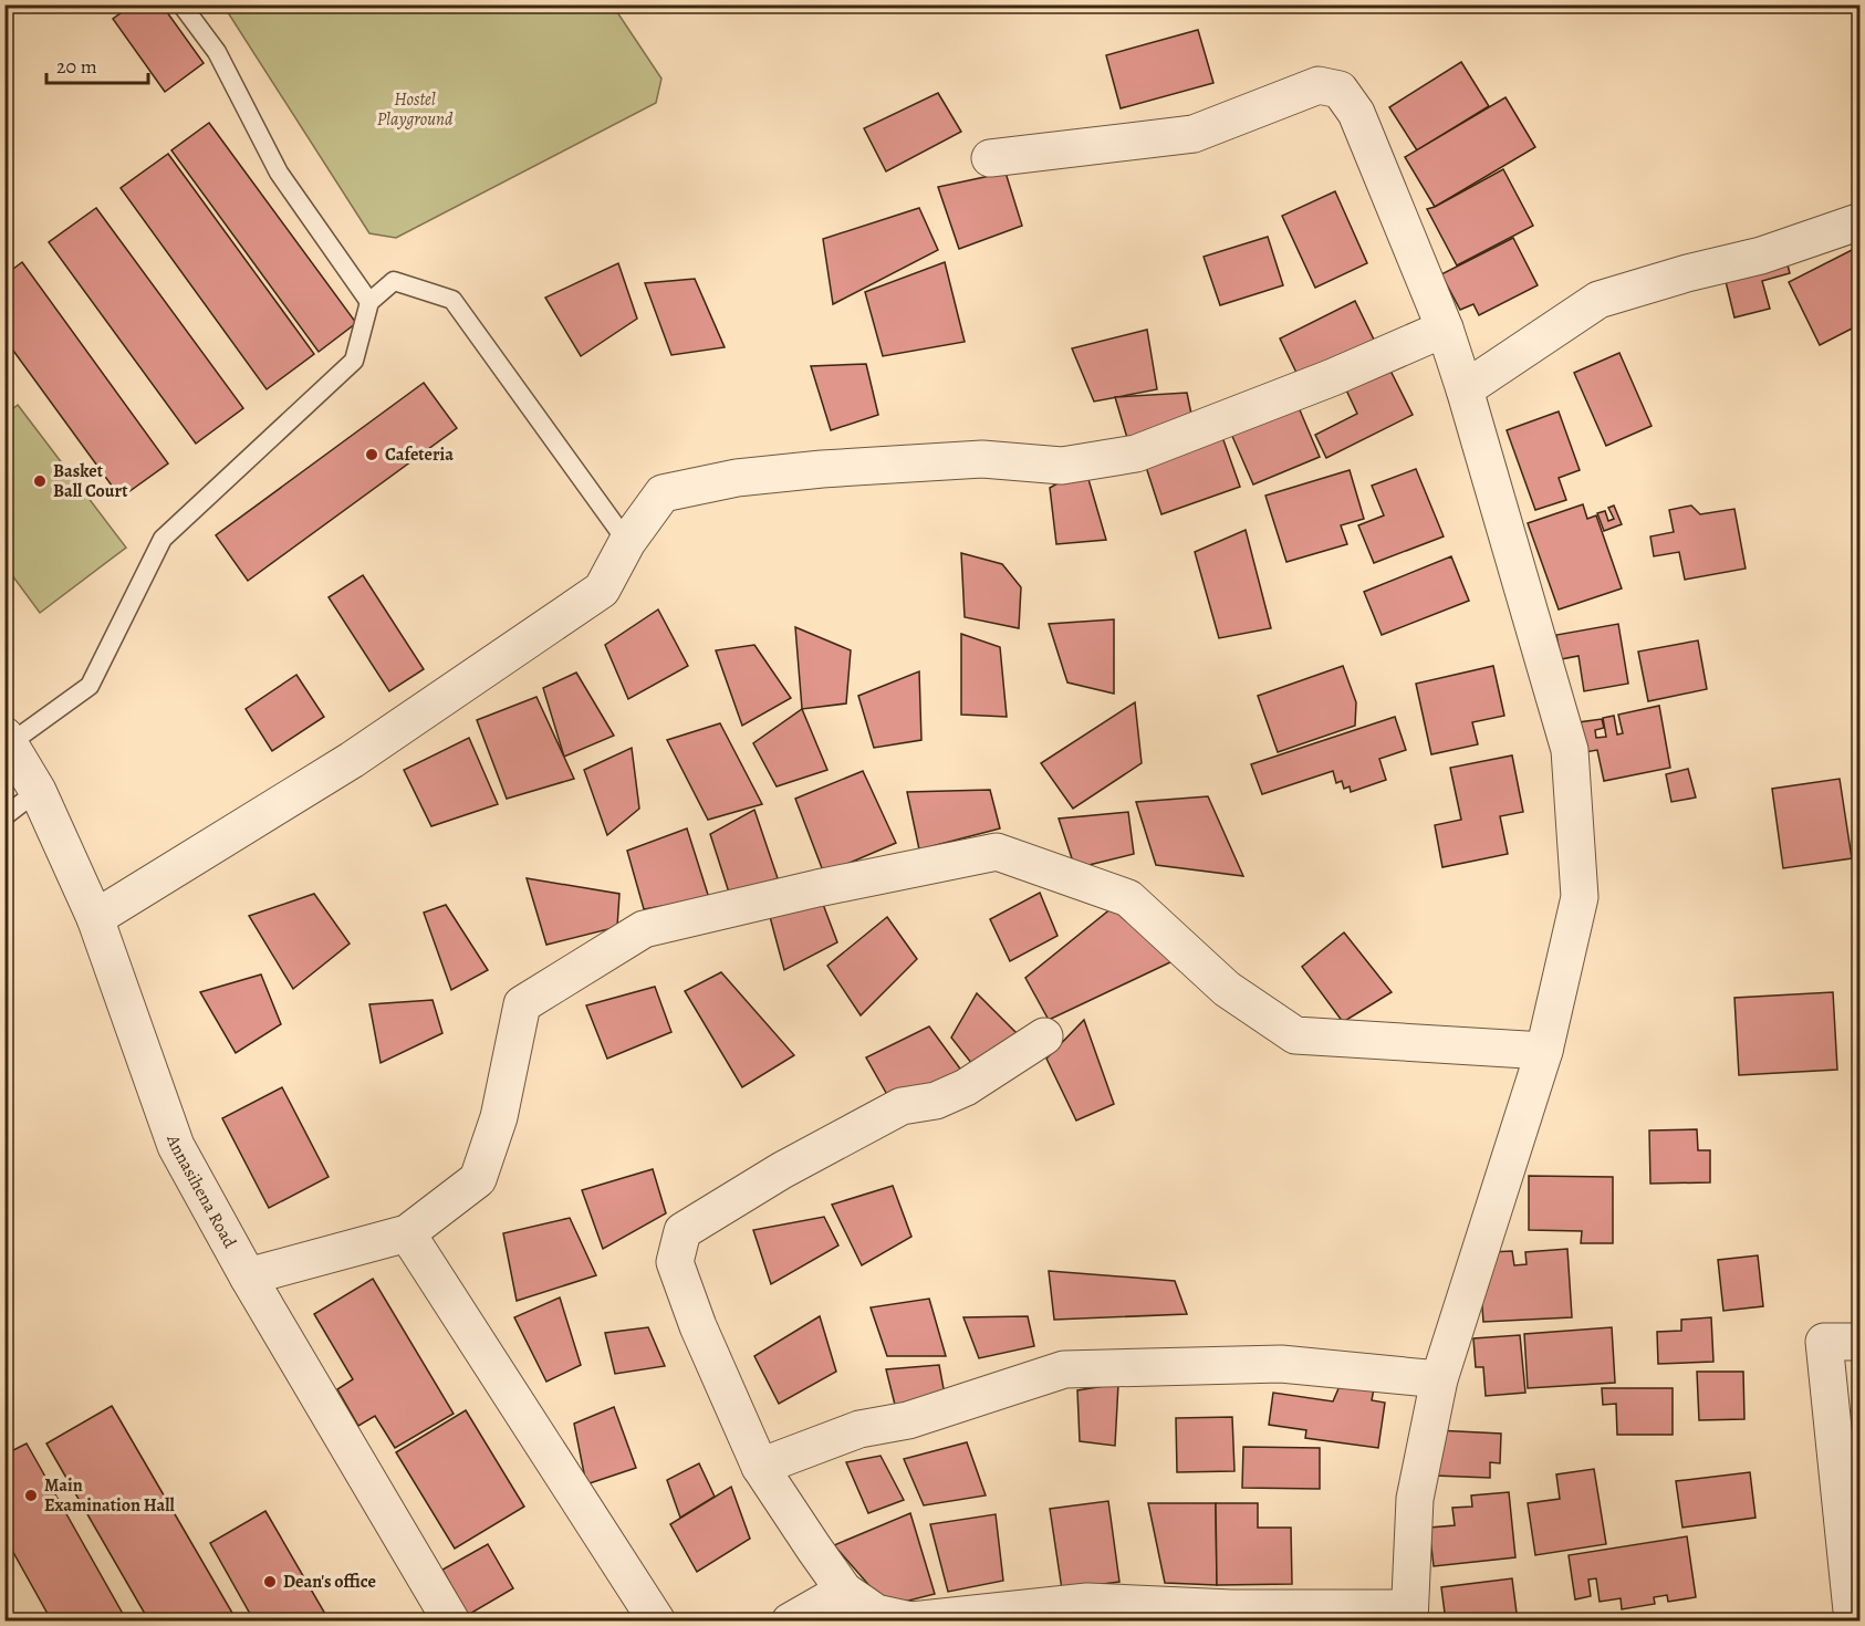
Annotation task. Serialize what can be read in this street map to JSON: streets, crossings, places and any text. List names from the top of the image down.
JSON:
{
  "streets": {
    "street": ["Annasihena Road"]
  },
  "parks": ["Hostel Playground"],
  "places": [
    "Cafeteria",
    "Basket Ball Court",
    "Main Examination Hall",
    "Dean's office"
  ],
  "scale_bar": "20 m"
}
